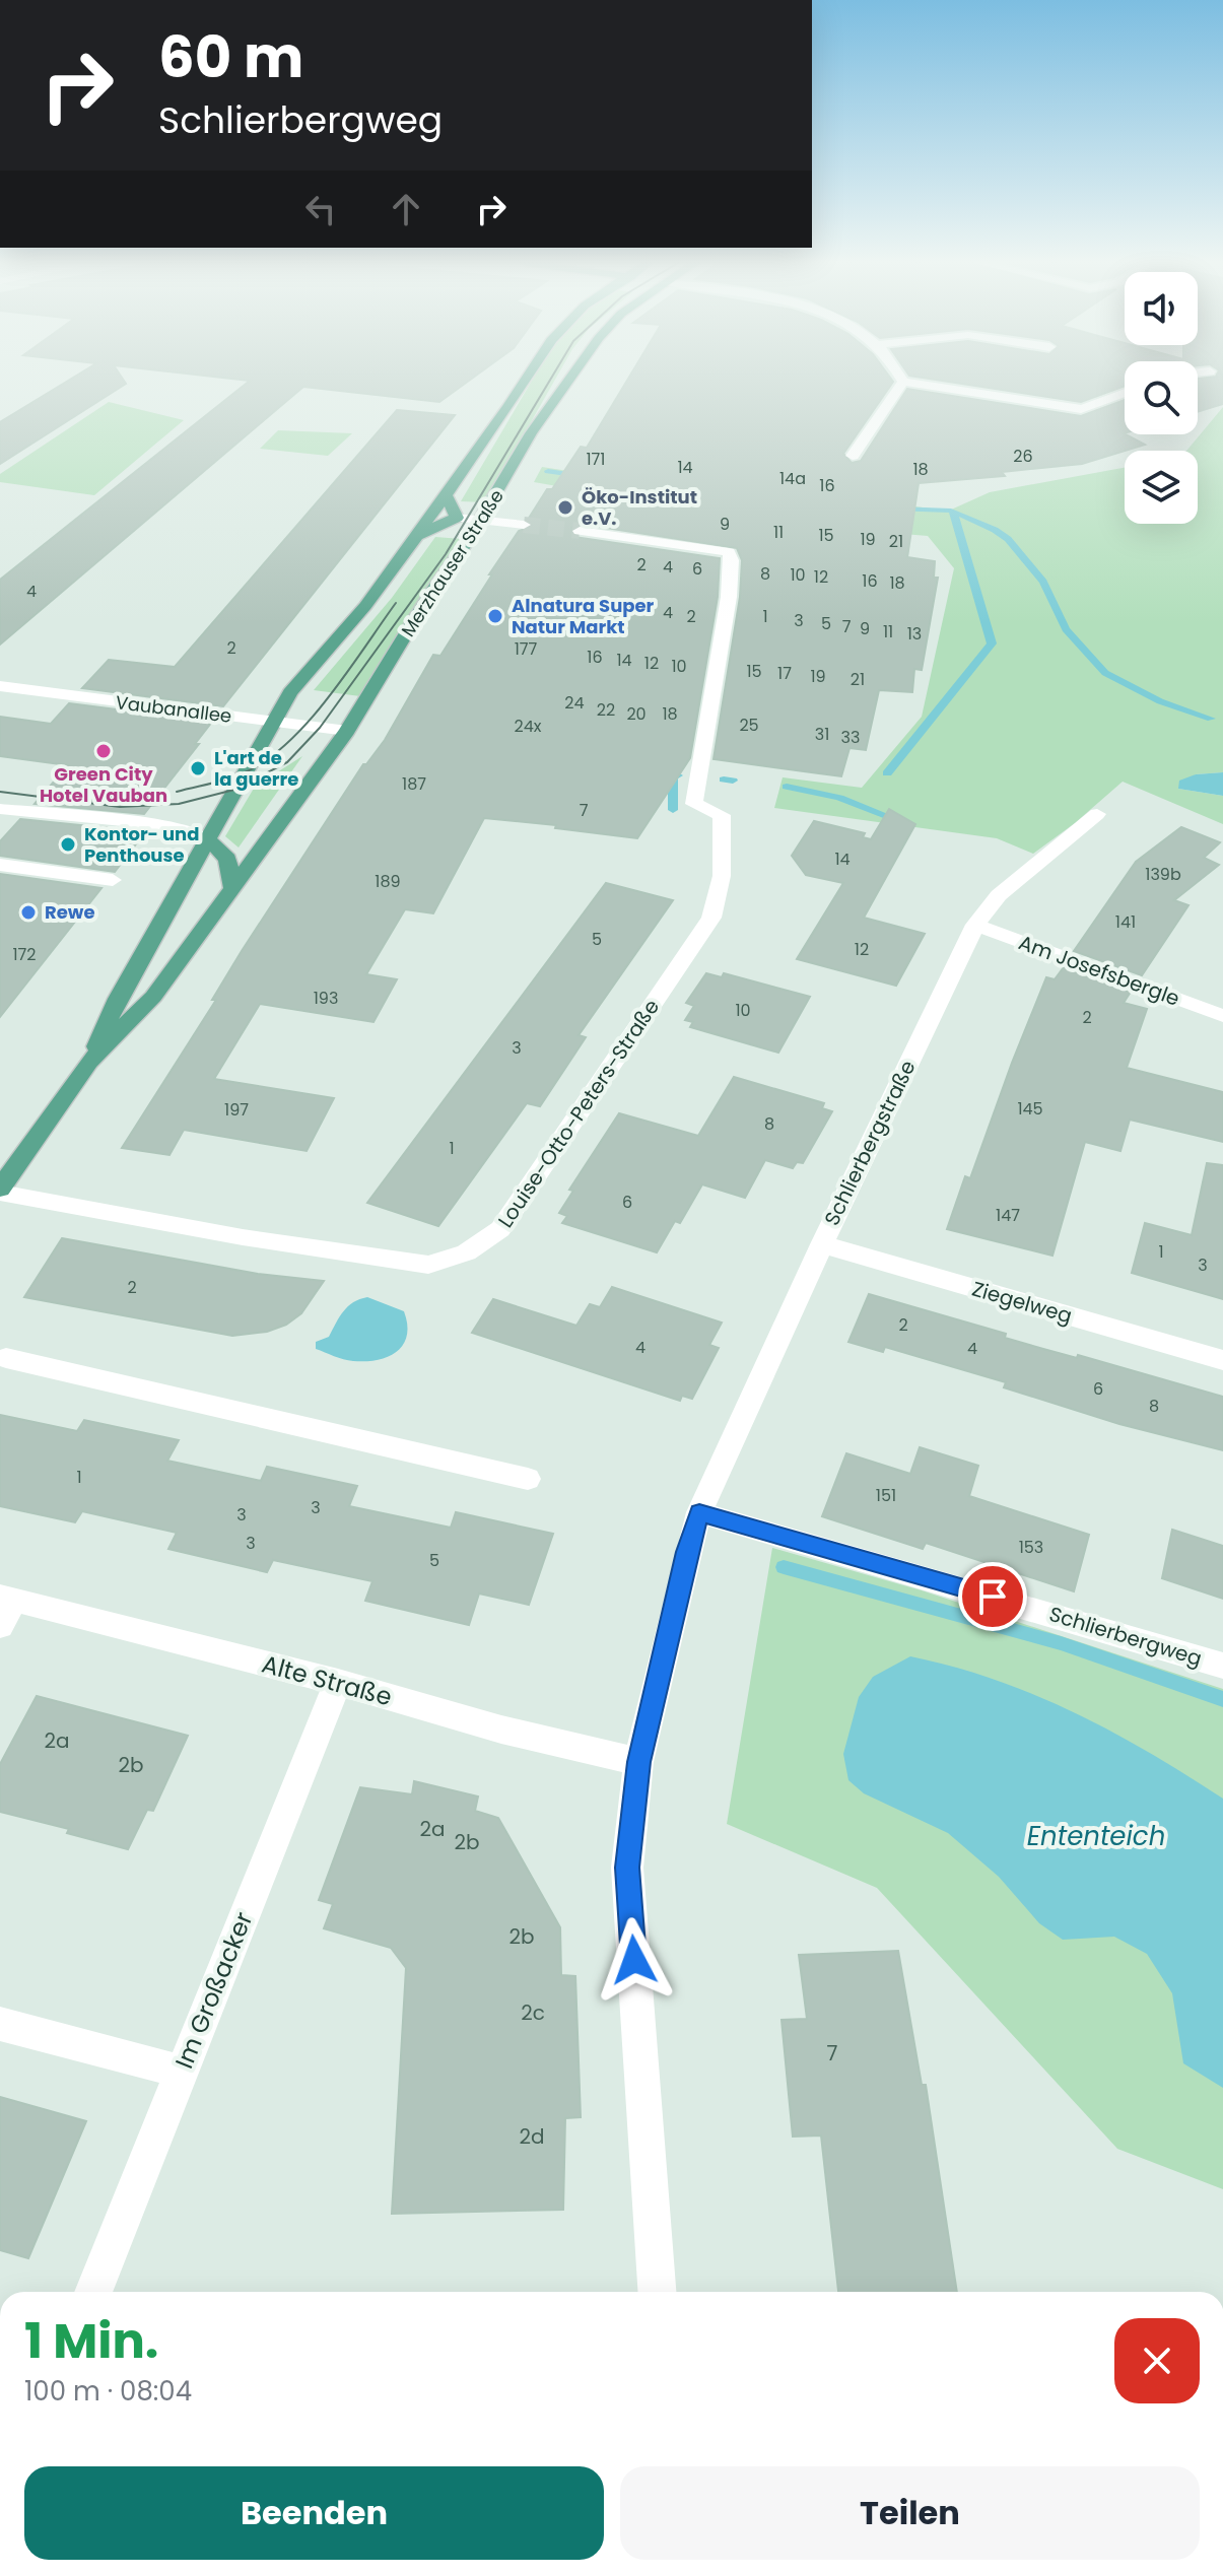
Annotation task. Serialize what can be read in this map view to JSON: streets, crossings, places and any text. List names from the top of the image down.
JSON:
{
  "streets": {
    "main road": ["Merzhauser Straße"],
    "street": [
      "Vaubanallee",
      "Am Josefsbergle",
      "Louise-Otto-Peters-Straße",
      "Schlierbergstraße",
      "Ziegelweg",
      "Schlierbergweg",
      "Alte Straße",
      "Im Großacker"
    ]
  },
  "crossings": [
    ["Merzhauser Straße", "Vaubanallee"],
    ["Merzhauser Straße", "Louise-Otto-Peters-Straße"],
    ["Am Josefsbergle", "Schlierbergstraße"],
    ["Schlierbergstraße", "Ziegelweg"],
    ["Schlierbergstraße", "Schlierbergweg"],
    ["Alte Straße", "Im Großacker"]
  ],
  "water": ["Ententeich"],
  "places": [
    "Öko-Institut e.V.",
    "Alnatura Super Natur Markt",
    "Green City Hotel Vauban",
    "L'art de la guerre",
    "Kontor- und Penthouse",
    "Rewe"
  ],
  "house_numbers": [
    "26",
    "171",
    "14",
    "18",
    "14a",
    "16",
    "9",
    "11",
    "15",
    "19",
    "21",
    "2",
    "4",
    "6",
    "8",
    "10",
    "12",
    "16",
    "18",
    "4",
    "4",
    "2",
    "1",
    "3",
    "5",
    "7",
    "9",
    "11",
    "13",
    "2",
    "177",
    "16",
    "14",
    "12",
    "10",
    "15",
    "17",
    "19",
    "21",
    "24",
    "22",
    "20",
    "18",
    "25",
    "24x",
    "31",
    "33",
    "187",
    "7",
    "14",
    "139b",
    "189",
    "141",
    "5",
    "12",
    "172",
    "193",
    "10",
    "2",
    "3",
    "145",
    "197",
    "8",
    "1",
    "6",
    "147",
    "1",
    "3",
    "2",
    "2",
    "4",
    "4",
    "6",
    "8",
    "1",
    "151",
    "3",
    "3",
    "3",
    "153",
    "5",
    "2a",
    "2b",
    "2a",
    "2b",
    "2b",
    "2c",
    "7",
    "2d"
  ],
  "page": {
    "turn": ["60 m", "Schlierbergweg"],
    "heading": ["1 Min.", "100 m · 08:04"],
    "buttons": ["Beenden", "Teilen"]
  }
}
